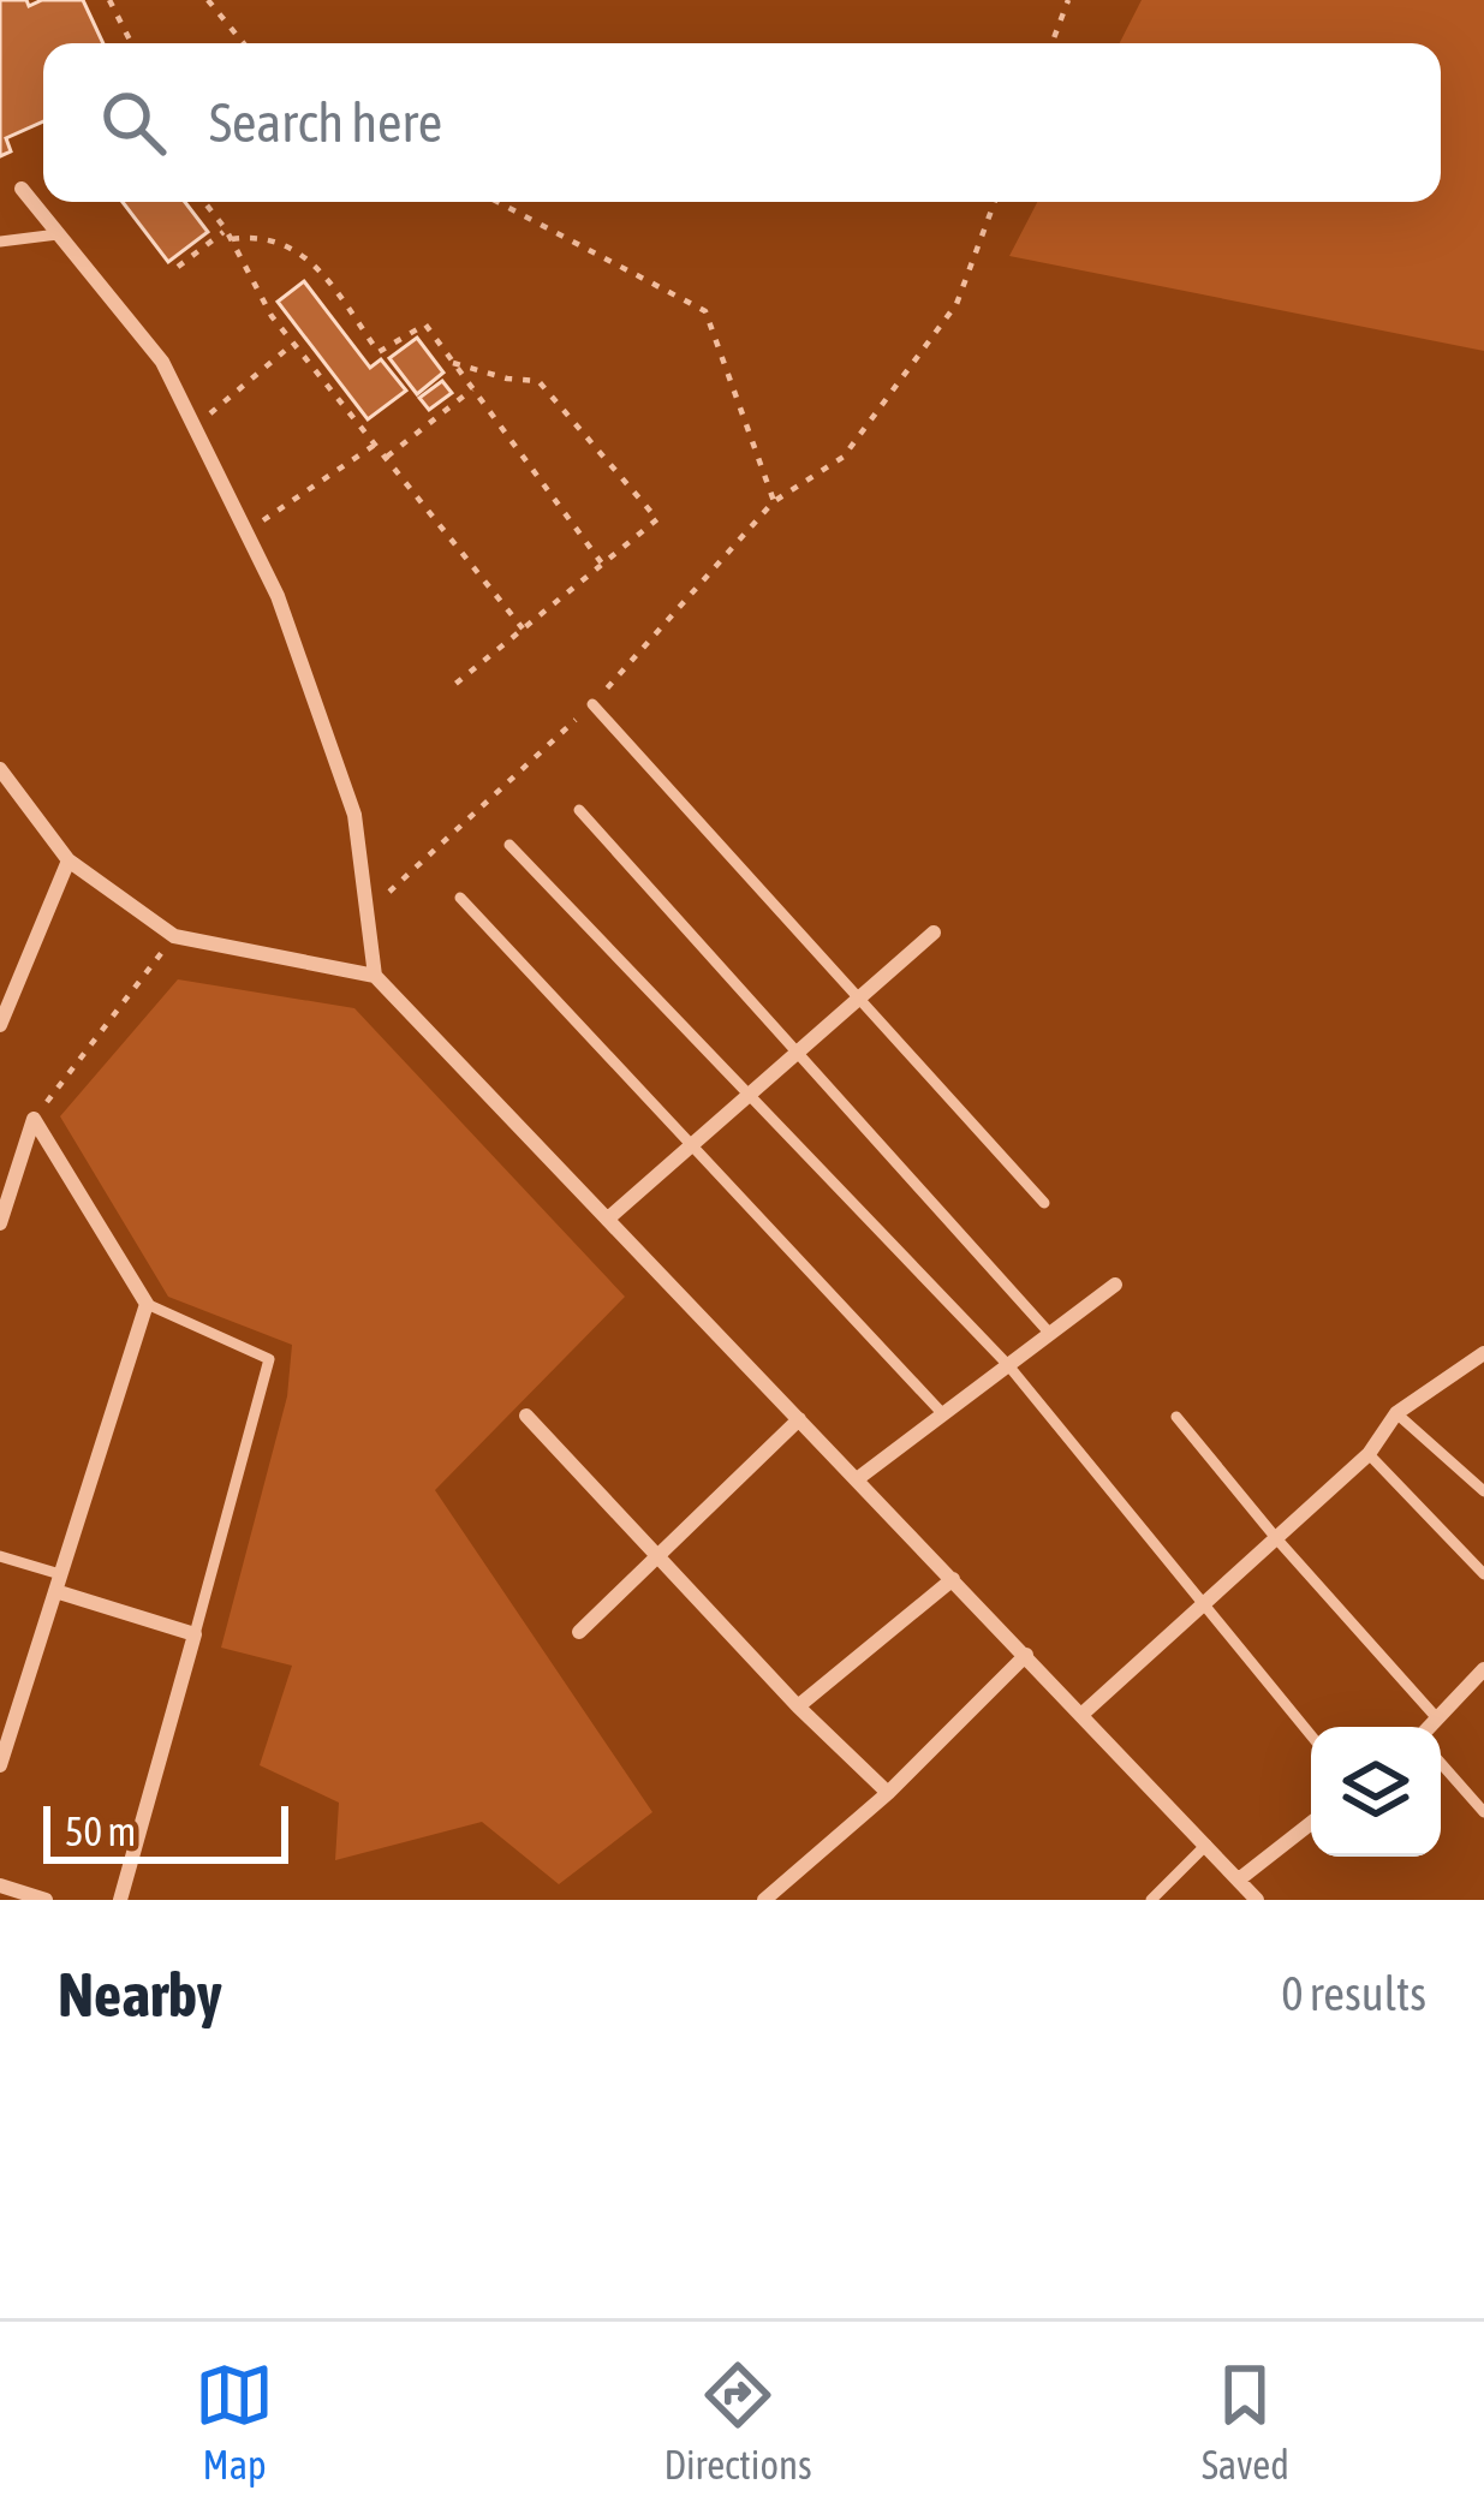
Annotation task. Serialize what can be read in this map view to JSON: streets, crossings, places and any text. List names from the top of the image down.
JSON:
{
  "scale_bar": "50 m",
  "page": {
    "search": "Search here",
    "scale": "50 m",
    "heading": ["Nearby", "0 results"],
    "nav": ["Map", "Directions", "Saved"]
  }
}
